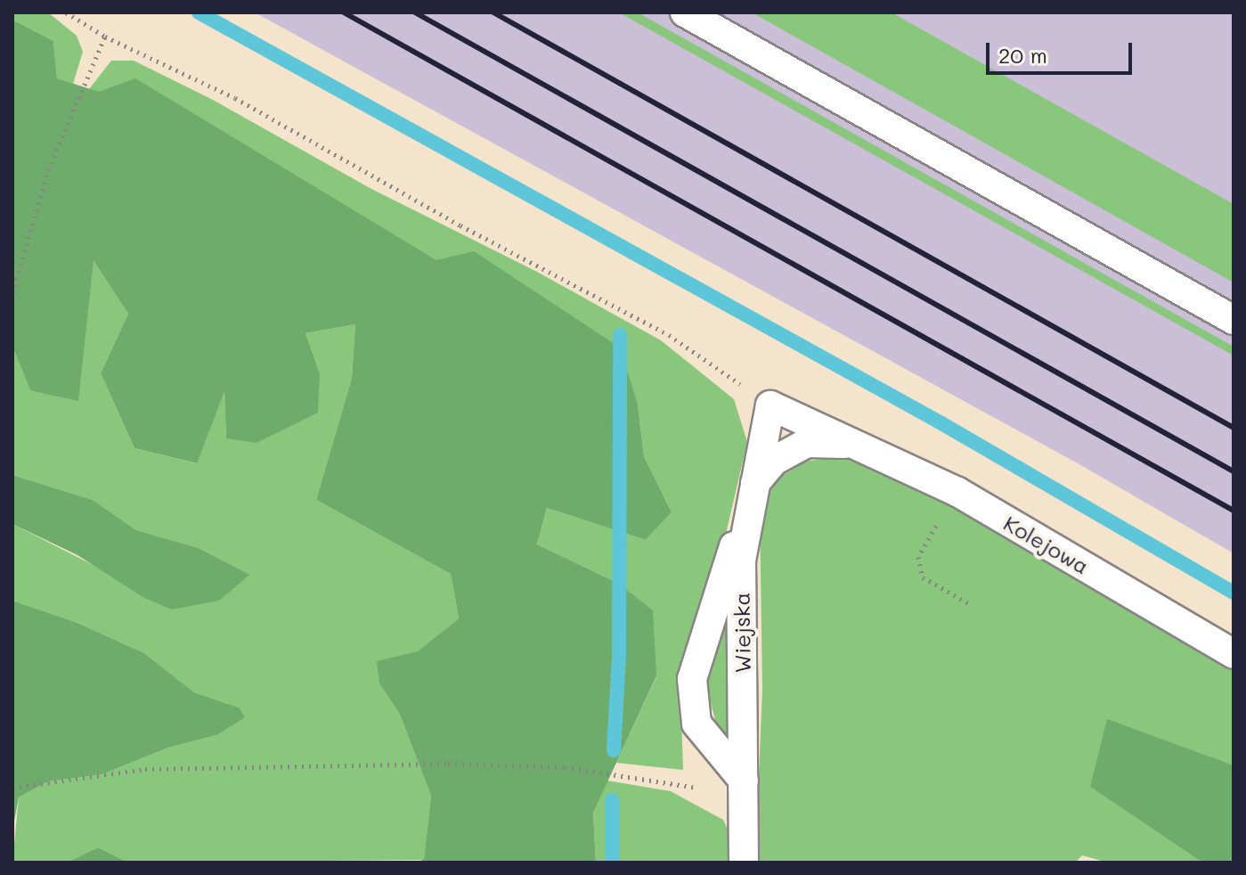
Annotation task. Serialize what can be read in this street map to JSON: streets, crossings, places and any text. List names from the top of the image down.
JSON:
{
  "streets": {
    "lane": ["Kolejowa", "Wiejska"]
  },
  "crossings": [
    ["Kolejowa", "Wiejska"]
  ],
  "scale_bar": "20 m"
}
